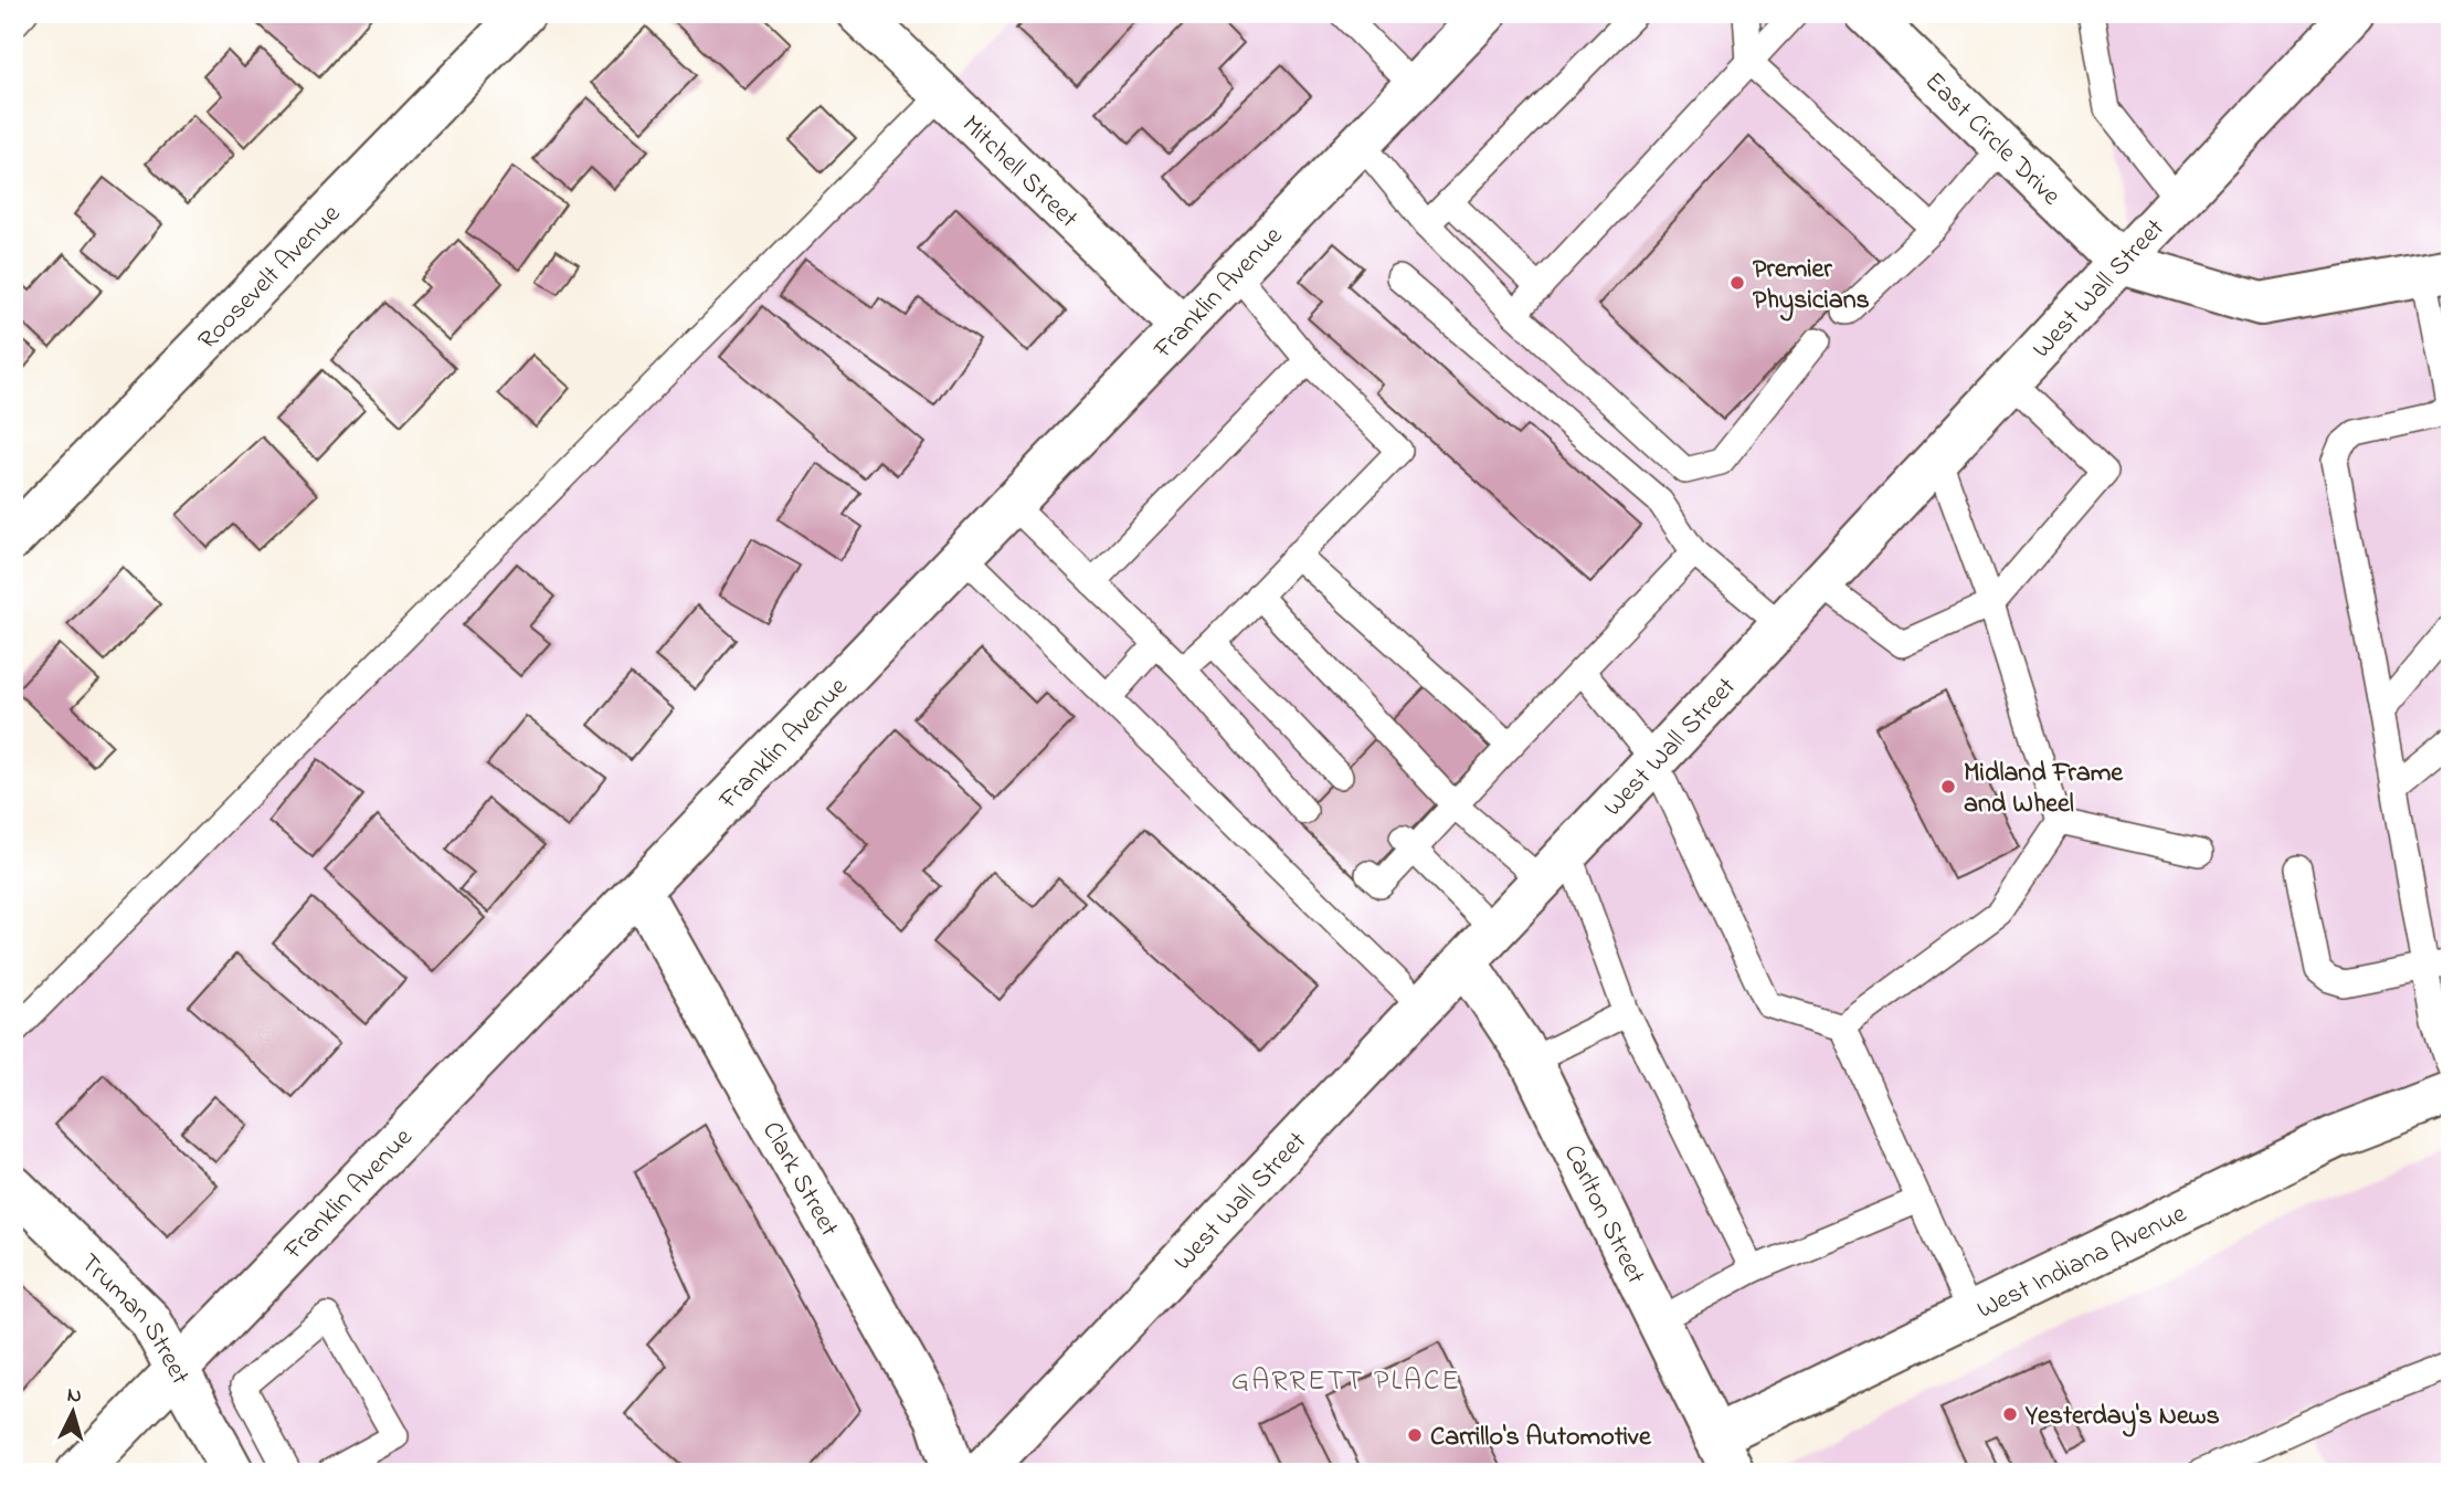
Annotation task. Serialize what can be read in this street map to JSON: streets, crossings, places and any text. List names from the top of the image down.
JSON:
{
  "streets": {
    "street": [
      "East Circle Drive",
      "Mitchell Street",
      "Roosevelt Avenue",
      "West Wall Street",
      "Franklin Avenue",
      "Clark Street",
      "Carlton Street",
      "West Indiana Avenue",
      "Truman Street"
    ]
  },
  "crossings": [
    ["East Circle Drive", "West Wall Street"],
    ["Mitchell Street", "Franklin Avenue"],
    ["West Wall Street", "Carlton Street"],
    ["Franklin Avenue", "Clark Street"],
    ["Franklin Avenue", "Truman Street"],
    ["Carlton Street", "West Indiana Avenue"]
  ],
  "districts": ["GARRETT PLACE"],
  "places": [
    "Premier Physicians",
    "Midland Frame and Wheel",
    "Yesterday's News",
    "Carrillo's Automotive"
  ],
  "north": "top"
}
